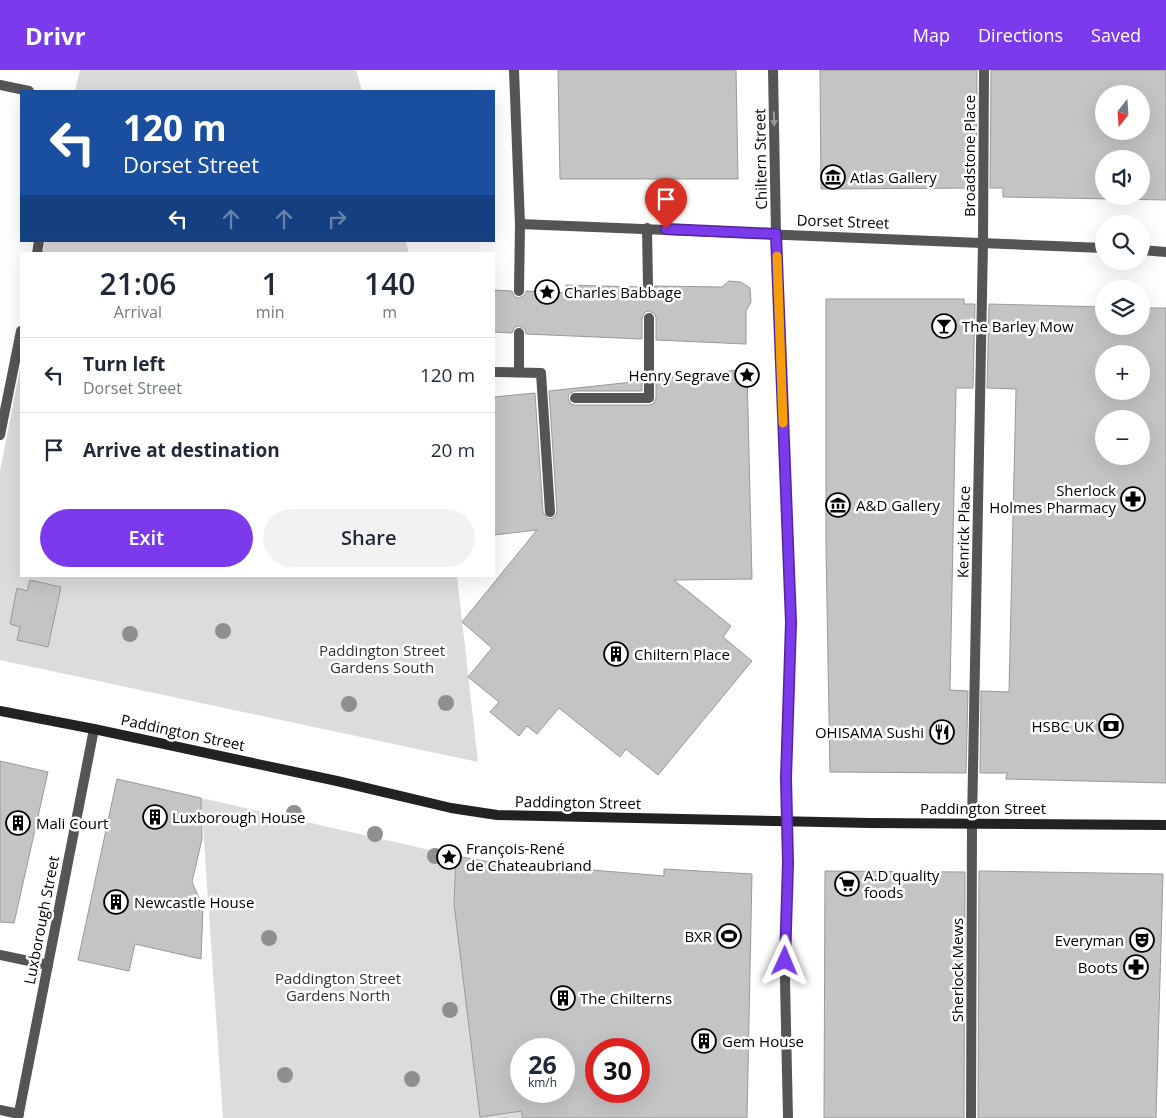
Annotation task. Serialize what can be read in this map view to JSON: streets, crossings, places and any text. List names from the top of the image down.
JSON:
{
  "streets": {
    "main road": ["Paddington Street"],
    "street": [
      "Broadstone Place",
      "Chiltern Street",
      "Dorset Street",
      "Kenrick Place",
      "Luxborough Street",
      "Sherlock Mews"
    ]
  },
  "crossings": [
    ["Broadstone Place", "Dorset Street"],
    ["Broadstone Place", "Kenrick Place"],
    ["Chiltern Street", "Dorset Street"],
    ["Chiltern Street", "Paddington Street"],
    ["Dorset Street", "Kenrick Place"],
    ["Kenrick Place", "Paddington Street"],
    ["Kenrick Place", "Sherlock Mews"],
    ["Paddington Street", "Luxborough Street"],
    ["Paddington Street", "Sherlock Mews"]
  ],
  "parks": ["Paddington Street Gardens South", "Paddington Street Gardens North"],
  "places": {
    "museum": ["Atlas Gallery", "A&D Gallery"],
    "place": ["Charles Babbage", "Henry Segrave", "François-René de Chateaubriand"],
    "bar": ["The Barley Mow"],
    "pharmacy": ["Sherlock Holmes Pharmacy", "Boots"],
    "building": [
      "Chiltern Place",
      "Luxborough House",
      "Mali Court",
      "Newcastle House",
      "The Chilterns",
      "Gem House"
    ],
    "bank": ["HSBC UK"],
    "restaurant": ["OHISAMA Sushi"],
    "supermarket": ["A.D quality foods"],
    "sports": ["BXR"],
    "theatre": ["Everyman"]
  },
  "north": "bottom",
  "page": {
    "header": "Drivr",
    "nav": ["Map", "Directions", "Saved"],
    "map_buttons": ["+", "−"],
    "turn": ["120 m", "Dorset Street"],
    "eta": [
      "21:06",
      "Arrival",
      "1",
      "min",
      "140",
      "m"
    ],
    "list": [
      {
        "name": "Turn left",
        "note": "Dorset Street",
        "value": "120 m"
      },
      {
        "name": "Arrive at destination",
        "value": "20 m"
      }
    ],
    "buttons": ["Exit", "Share"],
    "speed": "26 km/h",
    "limit": "30"
  }
}
